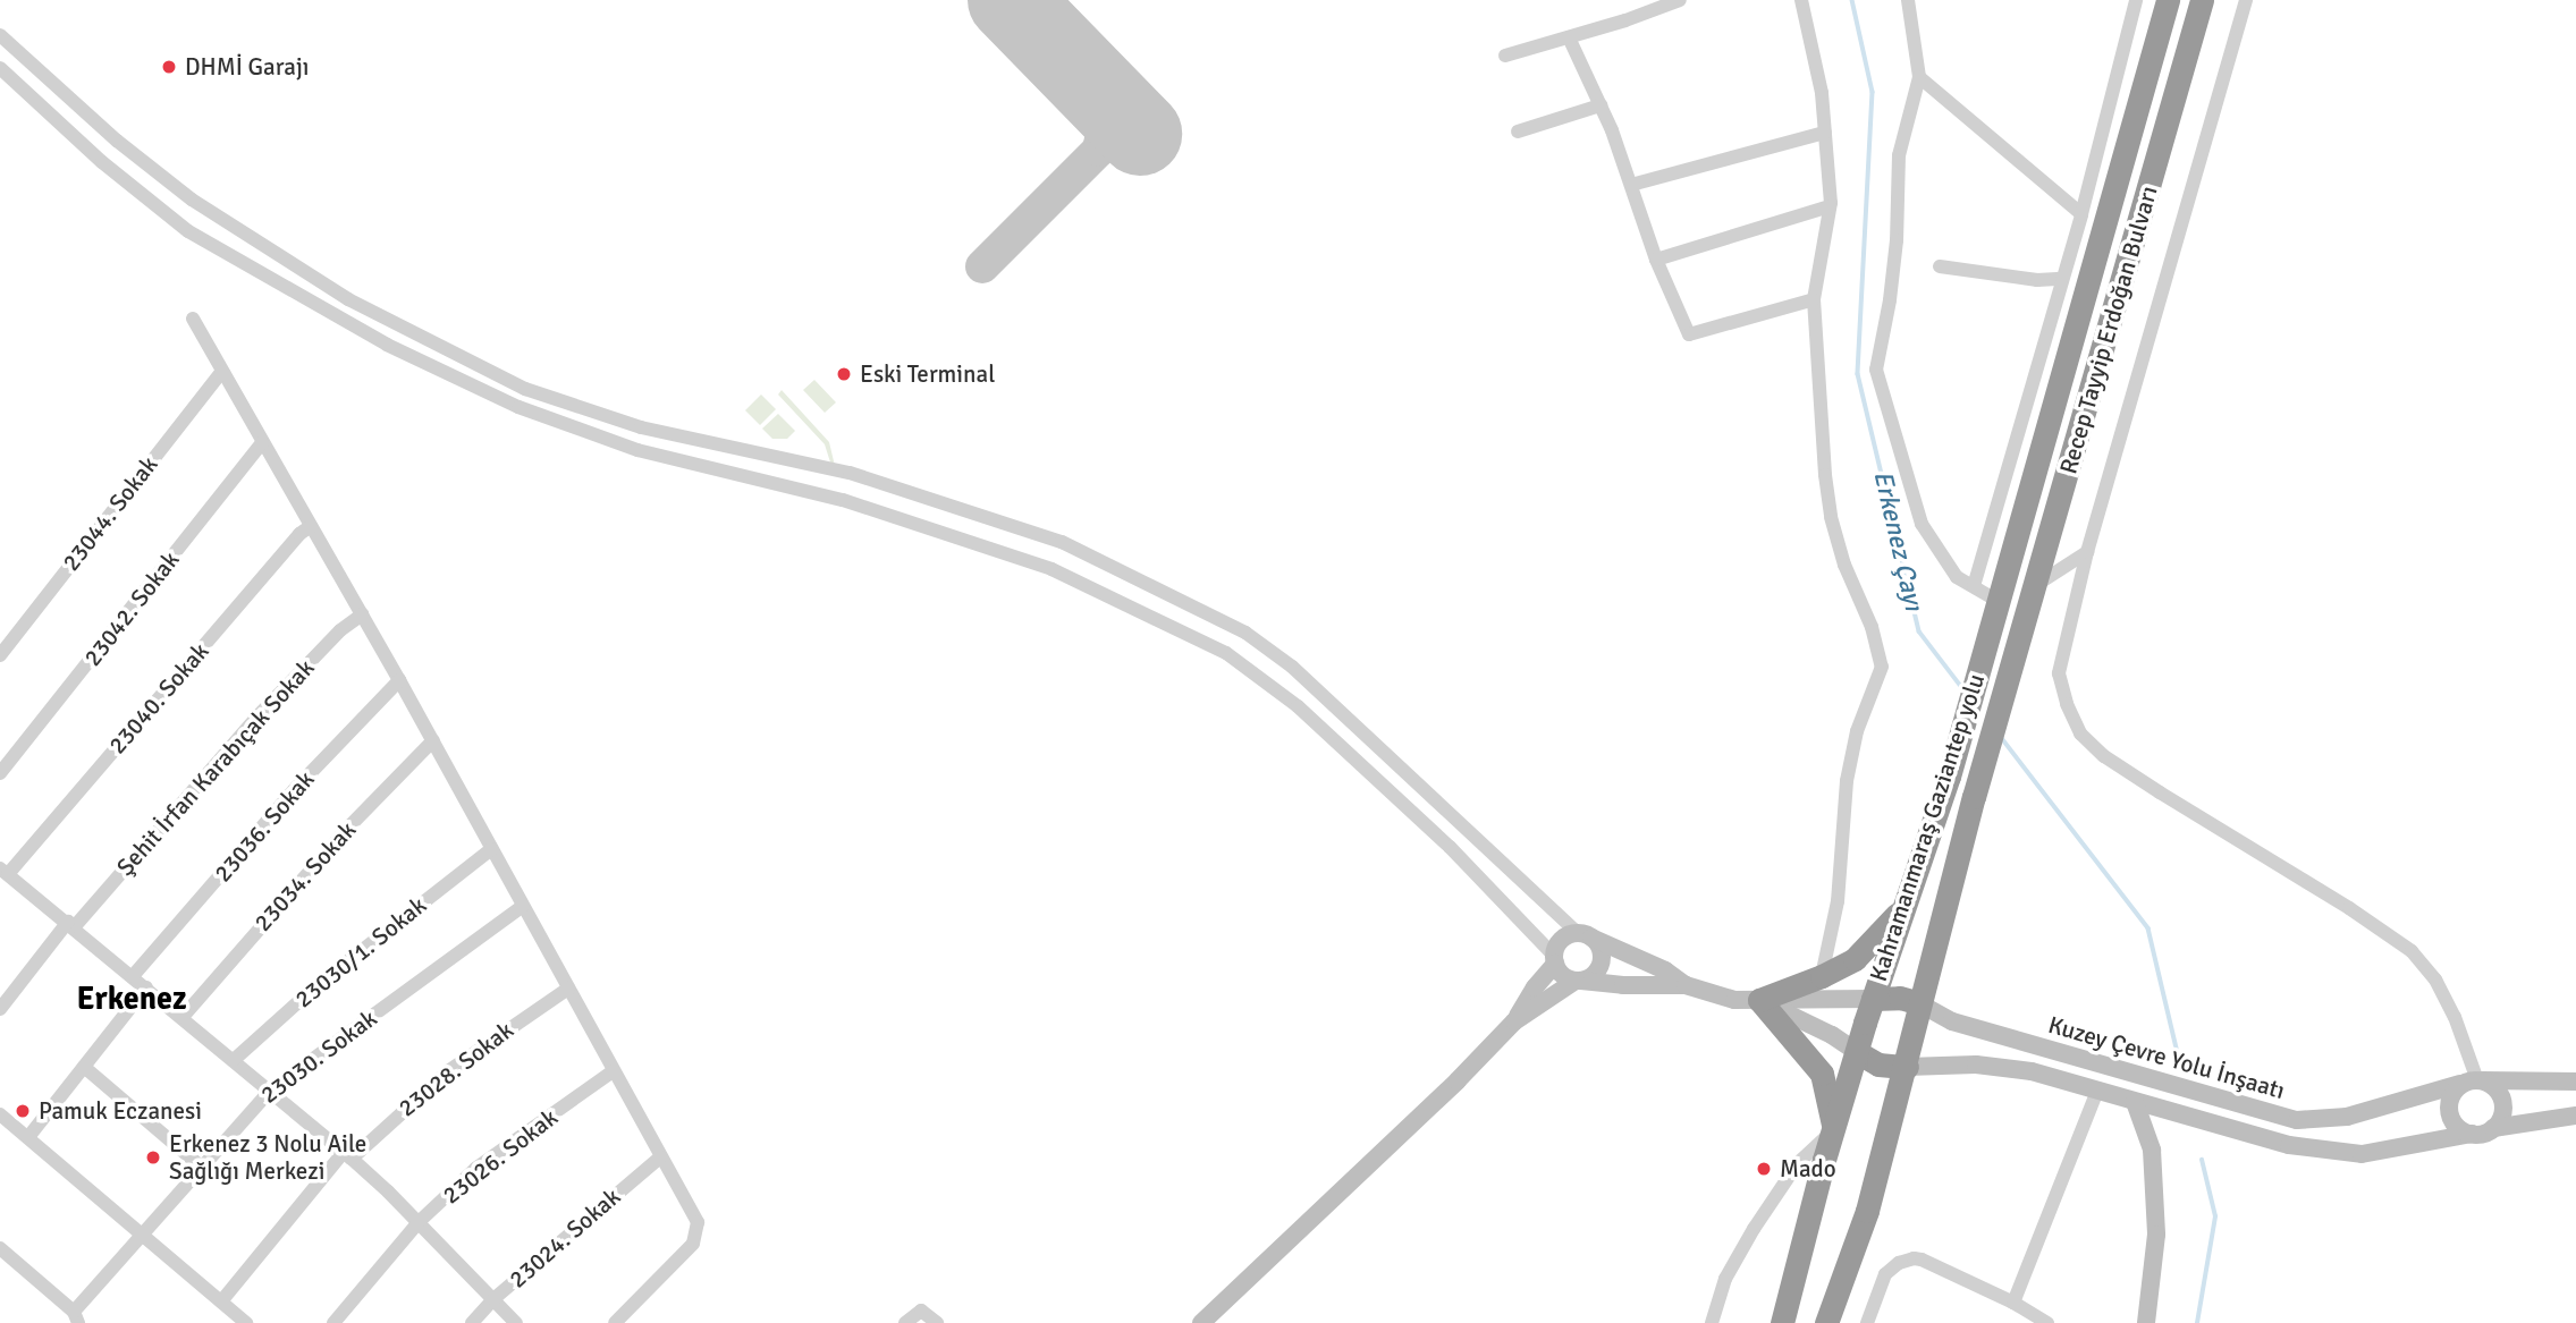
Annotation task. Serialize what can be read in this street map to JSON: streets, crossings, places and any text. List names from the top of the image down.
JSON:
{
  "streets": {
    "highway": ["Recep Tayyip Erdoğan Bulvarı", "Kahramanmaraş Gaziantep yolu"],
    "main road": ["Kuzey Çevre Yolu İnşaatı"],
    "street": [
      "23044. Sokak",
      "23042. Sokak",
      "23040. Sokak",
      "Şehit İrfan Karabıçak Sokak",
      "23036. Sokak",
      "23034. Sokak",
      "23030/1. Sokak",
      "23030. Sokak",
      "23028. Sokak",
      "23026. Sokak",
      "23024. Sokak"
    ]
  },
  "crossings": [
    ["Recep Tayyip Erdoğan Bulvarı", "Kahramanmaraş Gaziantep yolu"],
    ["Kahramanmaraş Gaziantep yolu", "Kuzey Çevre Yolu İnşaatı"]
  ],
  "districts": ["Erkenez"],
  "water": ["Erkenez Çayı"],
  "places": [
    "DHMİ Garajı",
    "Eski Terminal",
    "Pamuk Eczanesi",
    "Erkenez 3 Nolu Aile Sağlığı Merkezi",
    "Mado"
  ]
}
